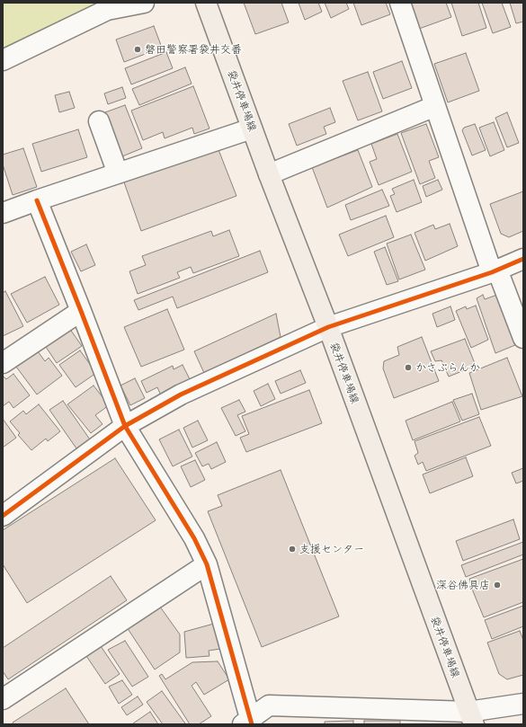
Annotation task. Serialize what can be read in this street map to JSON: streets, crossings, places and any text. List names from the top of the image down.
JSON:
{
  "streets": {
    "main road": ["袋井停車場線"]
  },
  "places": [
    "磐田警察署袋井交番",
    "かさぶらんか",
    "支援センター",
    "深谷佛具店"
  ]
}
